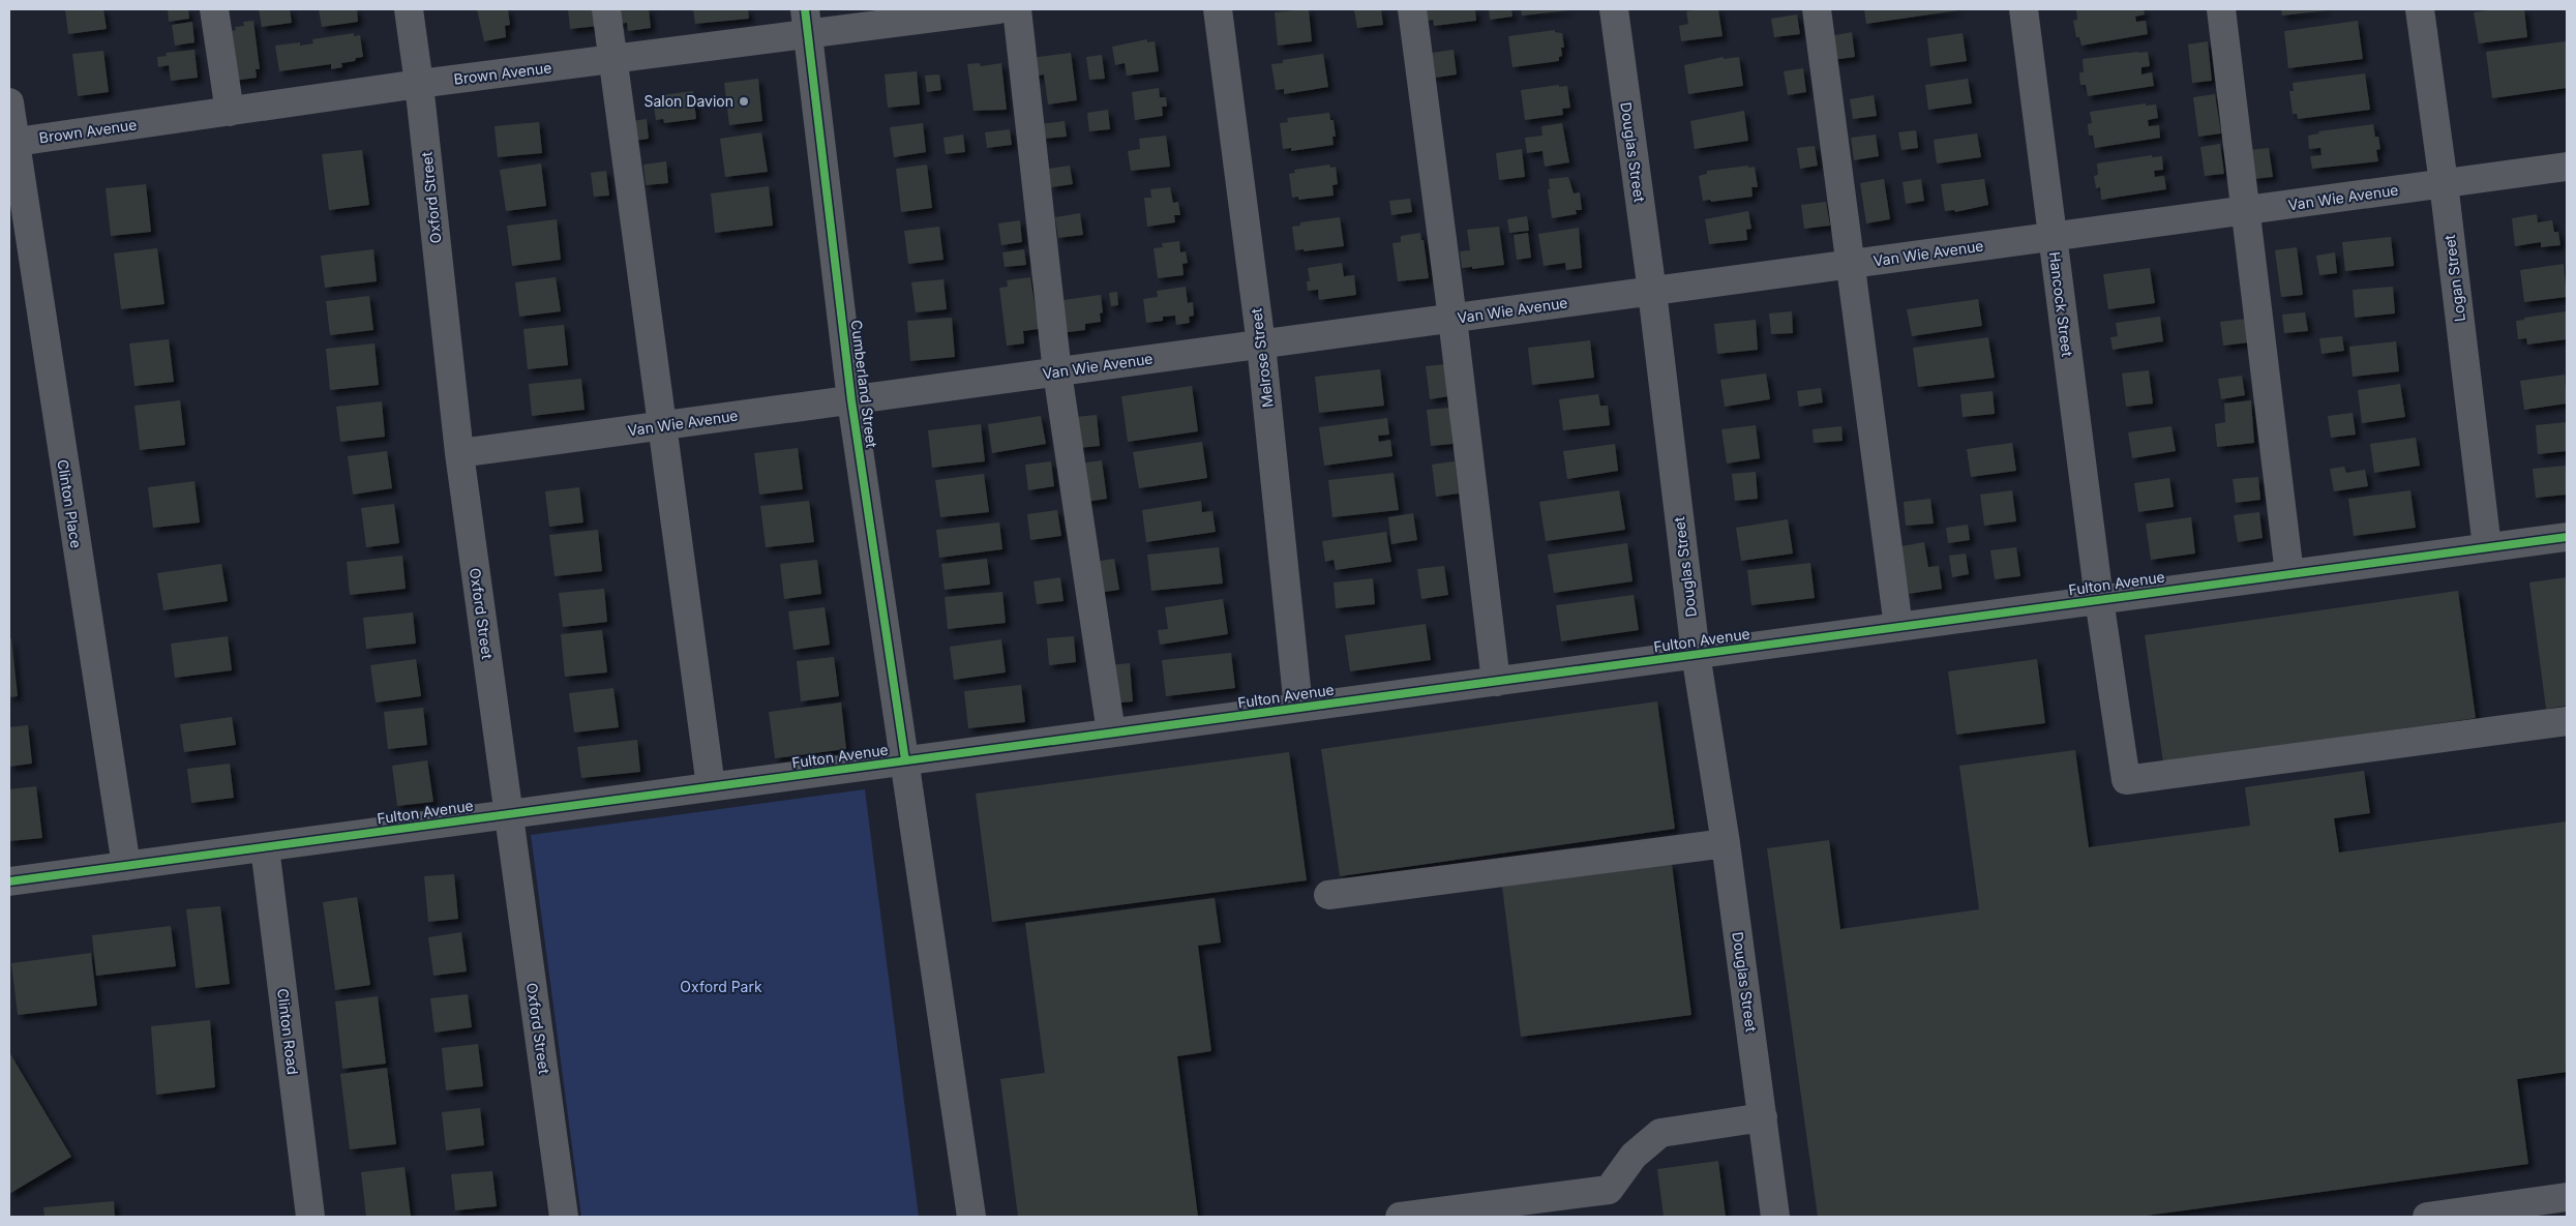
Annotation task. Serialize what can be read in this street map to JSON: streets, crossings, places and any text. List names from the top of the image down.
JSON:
{
  "streets": {
    "street": [
      "Brown Avenue",
      "Douglas Street",
      "Oxford Street",
      "Van Wie Avenue",
      "Logan Street",
      "Hancock Street",
      "Melrose Street",
      "Cumberland Street",
      "Clinton Place",
      "Fulton Avenue",
      "Clinton Road"
    ]
  },
  "crossings": [
    ["Brown Avenue", "Oxford Street"],
    ["Brown Avenue", "Cumberland Street"],
    ["Brown Avenue", "Clinton Place"],
    ["Douglas Street", "Van Wie Avenue"],
    ["Douglas Street", "Fulton Avenue"],
    ["Oxford Street", "Van Wie Avenue"],
    ["Oxford Street", "Fulton Avenue"],
    ["Van Wie Avenue", "Logan Street"],
    ["Van Wie Avenue", "Hancock Street"],
    ["Van Wie Avenue", "Melrose Street"],
    ["Van Wie Avenue", "Cumberland Street"],
    ["Logan Street", "Fulton Avenue"],
    ["Hancock Street", "Fulton Avenue"],
    ["Melrose Street", "Fulton Avenue"],
    ["Cumberland Street", "Fulton Avenue"],
    ["Clinton Place", "Fulton Avenue"],
    ["Fulton Avenue", "Clinton Road"]
  ],
  "parks": ["Oxford Park"],
  "places": ["Salon Davion"]
}
